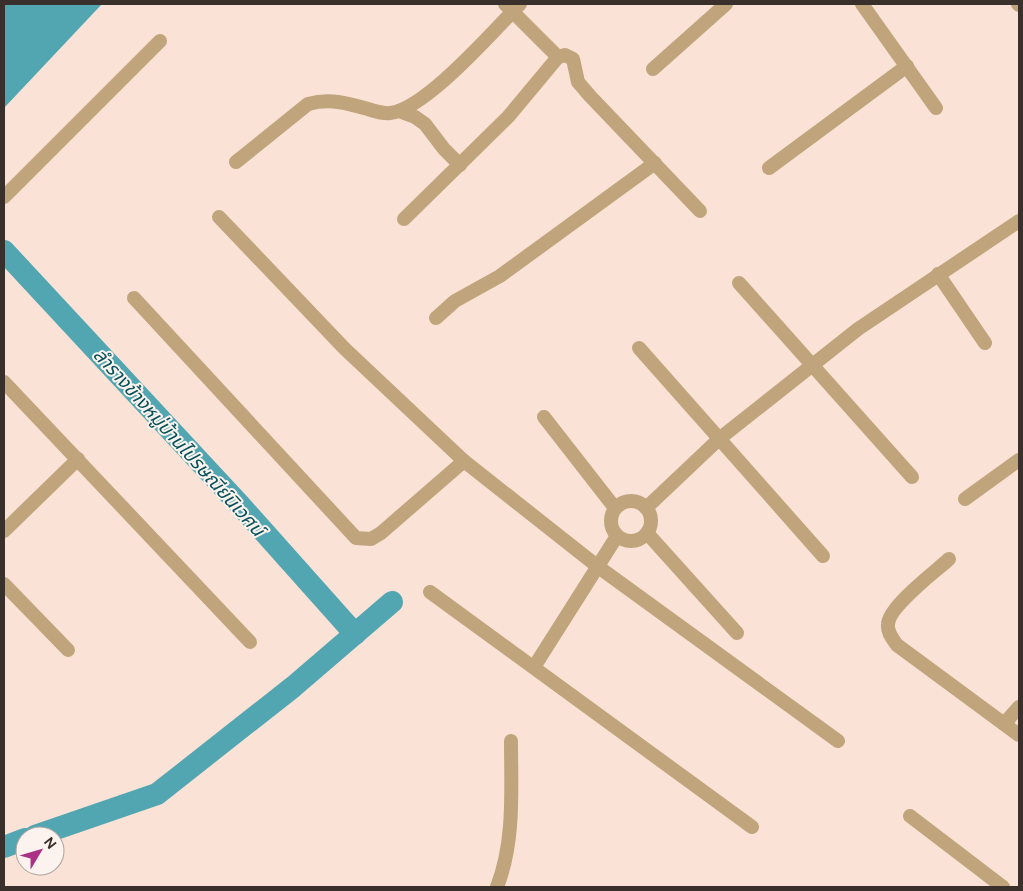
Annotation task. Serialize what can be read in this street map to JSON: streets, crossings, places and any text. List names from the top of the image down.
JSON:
{
  "water": ["ลำรางข้างหมู่บ้านไปรษณีย์นิเวศน์"],
  "north": "top right"
}
